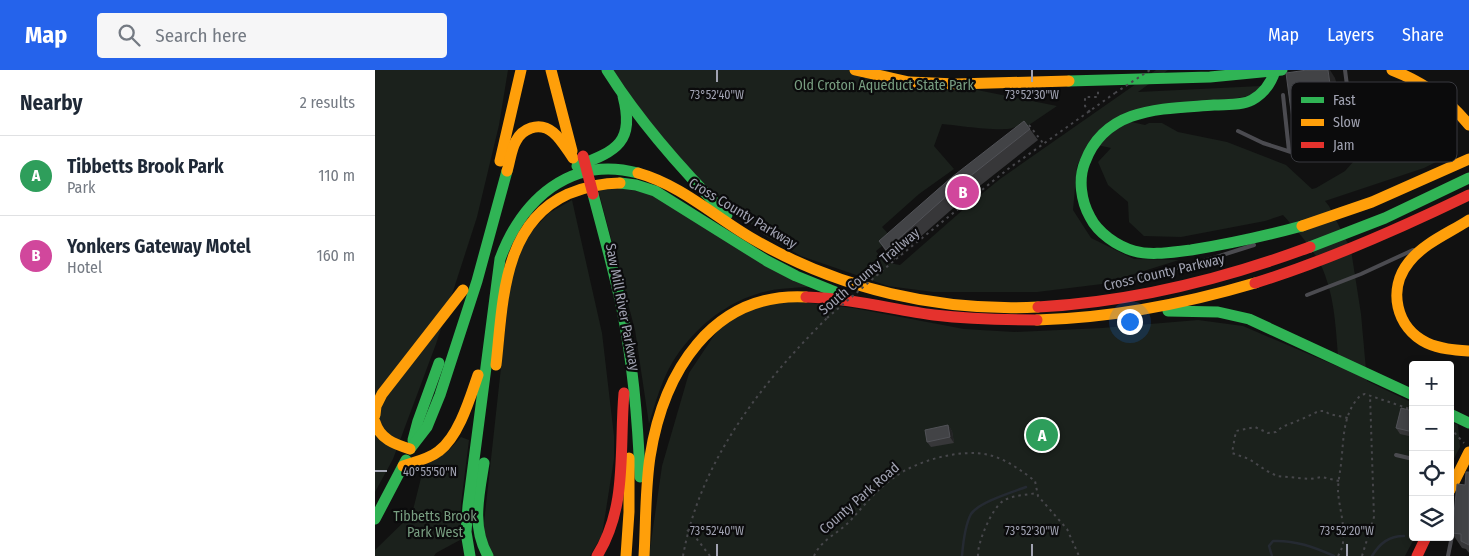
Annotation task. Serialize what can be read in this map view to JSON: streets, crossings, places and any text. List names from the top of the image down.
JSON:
{
  "streets": {
    "main road": ["Cross County Parkway", "Saw Mill River Parkway"],
    "path": ["South County Trailway", "County Park Road"]
  },
  "parks": ["Old Croton Aqueduct State Park", "Tibbetts Brook Park West"],
  "legend": ["Fast", "Slow", "Jam"],
  "page": {
    "header": "Map",
    "search": "Search here",
    "nav": ["Map", "Layers", "Share"],
    "heading": ["Nearby", "2 results"],
    "list": [
      {
        "mark": "A",
        "name": "Tibbetts Brook Park",
        "note": "Park",
        "value": "110 m"
      },
      {
        "mark": "B",
        "name": "Yonkers Gateway Motel",
        "note": "Hotel",
        "value": "160 m"
      }
    ],
    "pins": ["B", "A"],
    "map_buttons": ["+", "−"]
  },
  "coordinates": [
    "73°52'40\"W",
    "73°52'30\"W",
    "40°55'50\"N",
    "73°52'20\"W"
  ]
}
